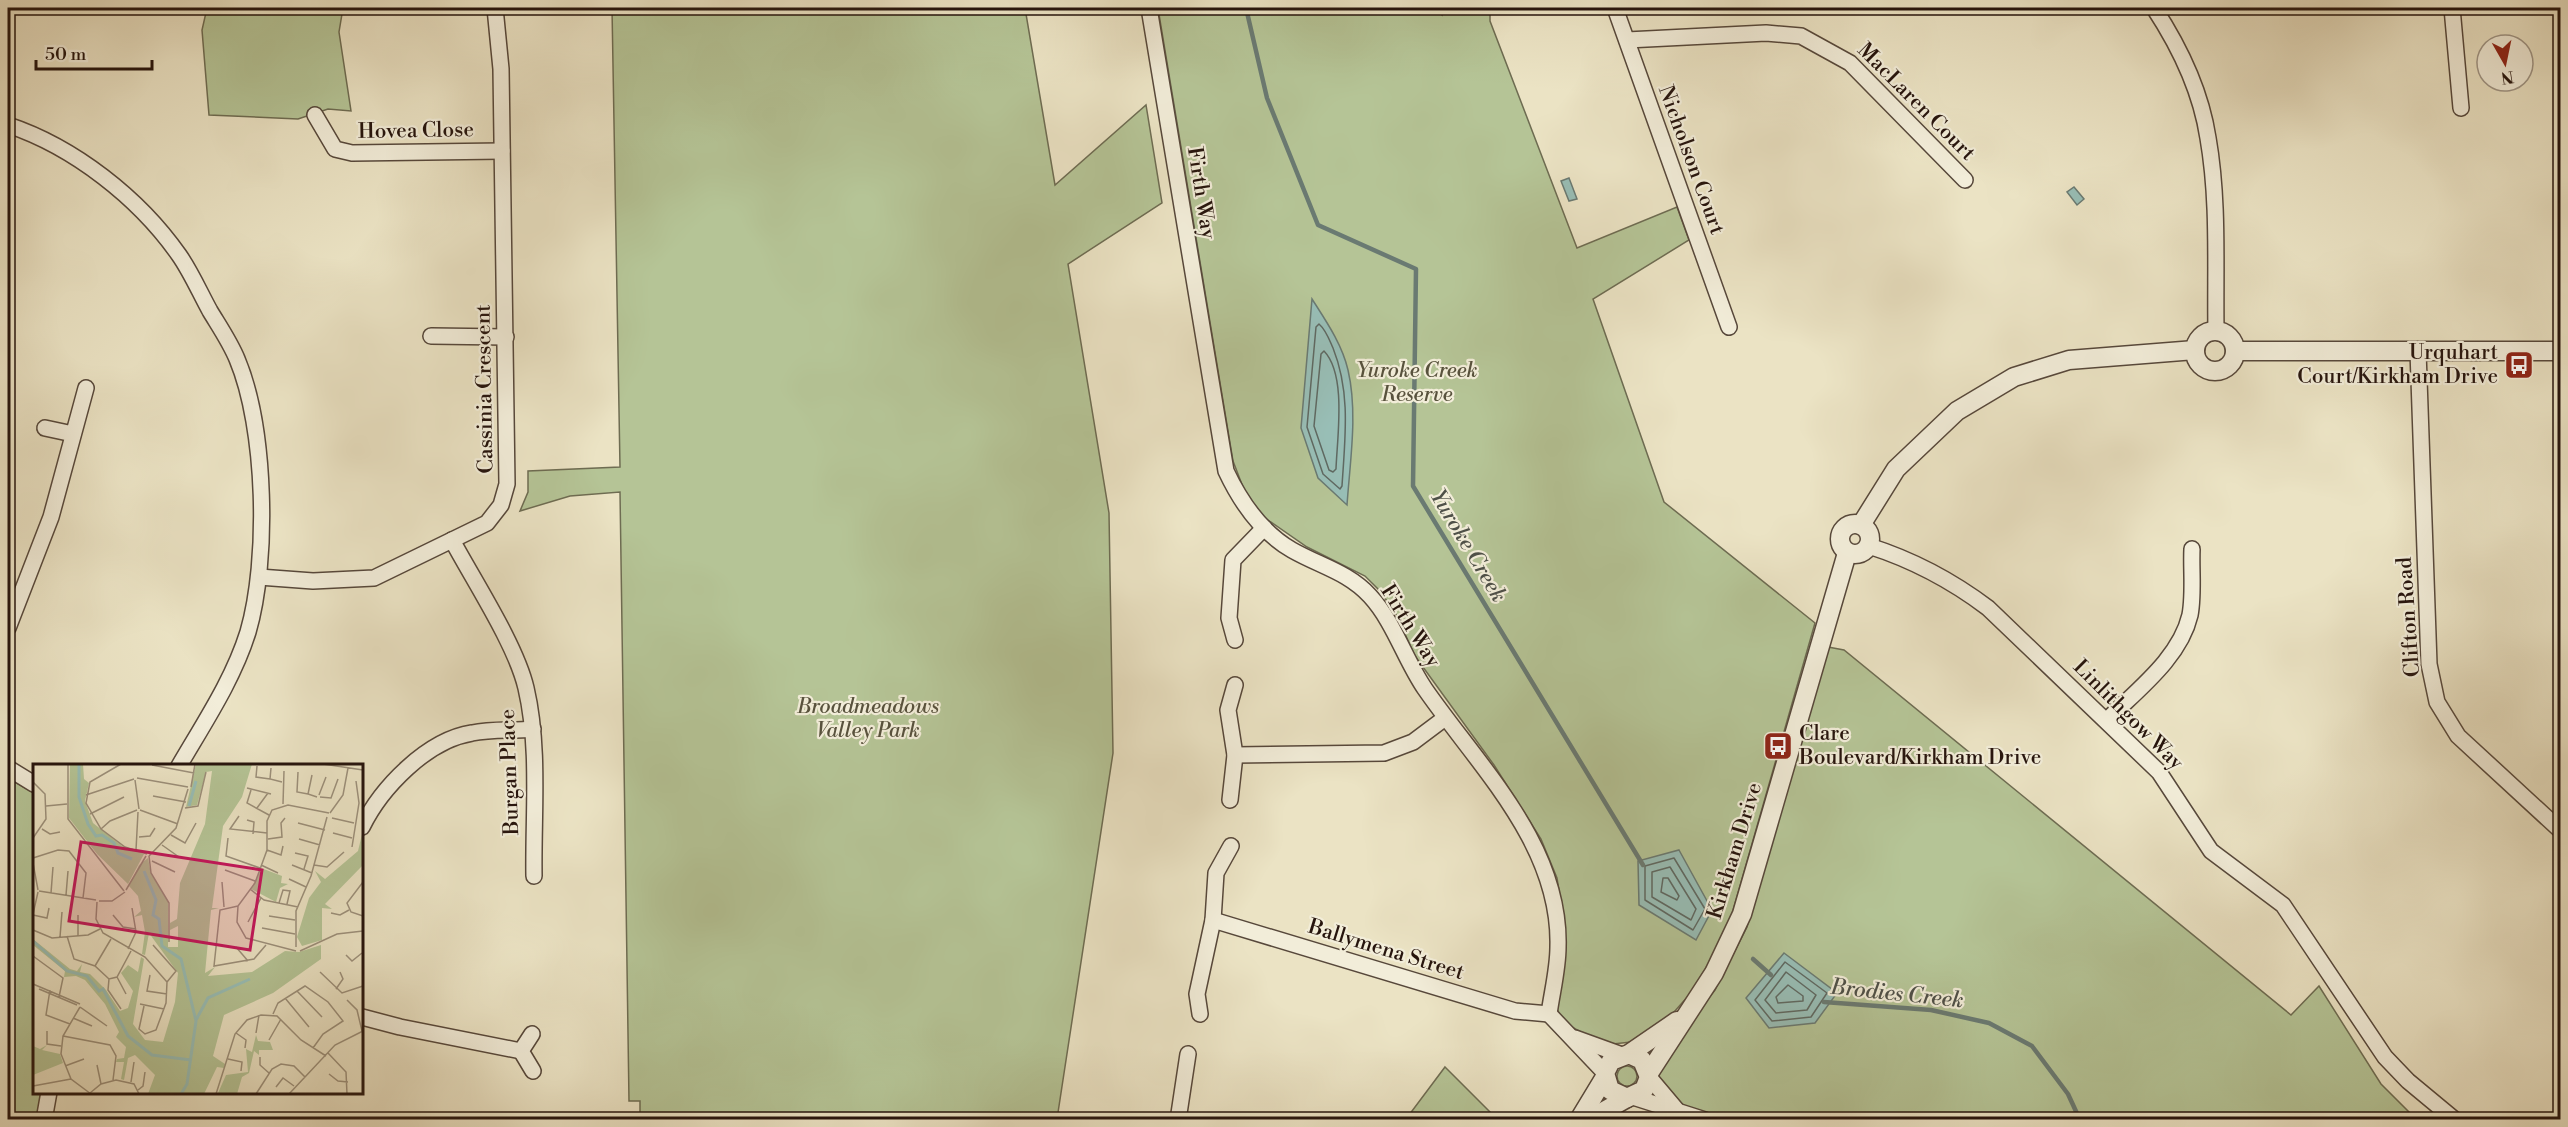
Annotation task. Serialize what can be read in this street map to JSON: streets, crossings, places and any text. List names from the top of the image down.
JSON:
{
  "streets": {
    "street": [
      "MacLaren Court",
      "Hovea Close",
      "Nicholson Court",
      "Firth Way",
      "Cassinia Crescent",
      "Clifton Road",
      "Linlithgow Way",
      "Burgan Place",
      "Kirkham Drive",
      "Ballymena Street"
    ]
  },
  "crossings": [
    ["MacLaren Court", "Nicholson Court"],
    ["Hovea Close", "Cassinia Crescent"],
    ["Firth Way", "Ballymena Street"],
    ["Cassinia Crescent", "Burgan Place"],
    ["Linlithgow Way", "Kirkham Drive"]
  ],
  "water": ["Yuroke Creek", "Brodies Creek"],
  "parks": ["Yuroke Creek Reserve", "Broadmeadows Valley Park"],
  "places": {
    "bus stop": ["Urquhart Court/Kirkham Drive", "Clare Boulevard/Kirkham Drive"]
  },
  "scale_bar": "50 m",
  "north": "bottom"
}
